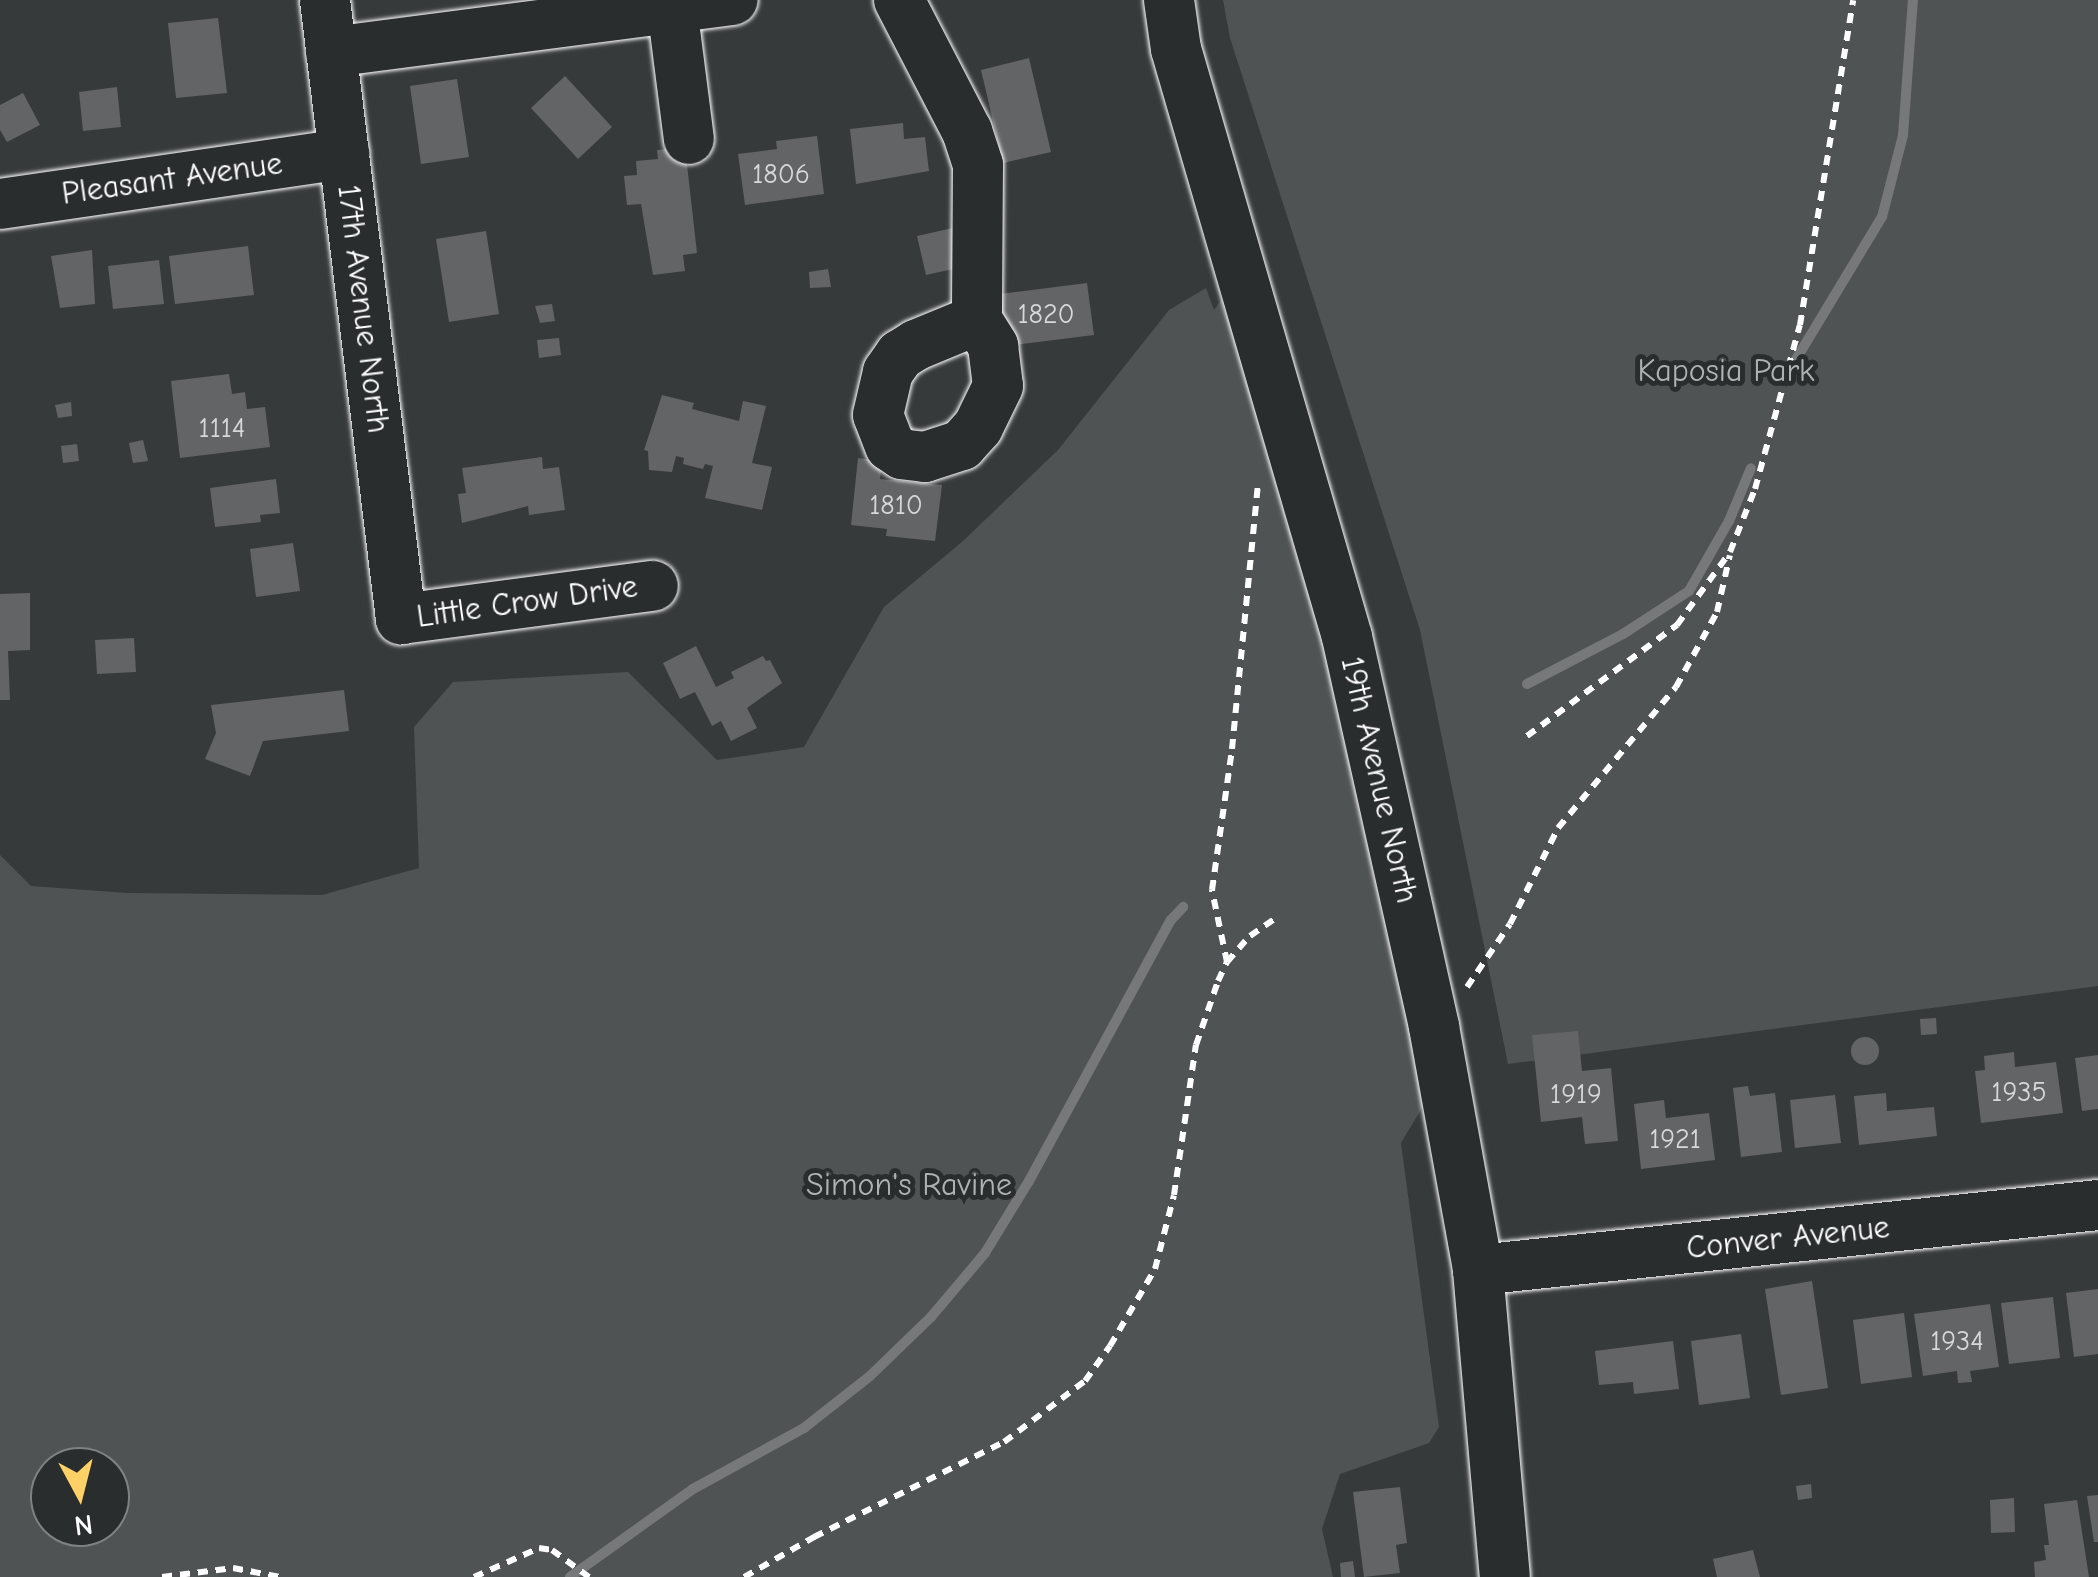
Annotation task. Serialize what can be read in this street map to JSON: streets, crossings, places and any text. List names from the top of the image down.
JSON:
{
  "streets": {
    "street": [
      "Pleasant Avenue",
      "17th Avenue North",
      "Little Crow Drive",
      "19th Avenue North",
      "Conver Avenue"
    ]
  },
  "crossings": [
    ["Pleasant Avenue", "17th Avenue North"],
    ["17th Avenue North", "Little Crow Drive"],
    ["19th Avenue North", "Conver Avenue"]
  ],
  "parks": ["Kaposia Park", "Simon's Ravine"],
  "house_numbers": [
    "1806",
    "1820",
    "1114",
    "1810",
    "1935",
    "1919",
    "1921",
    "1934"
  ],
  "north": "bottom"
}
